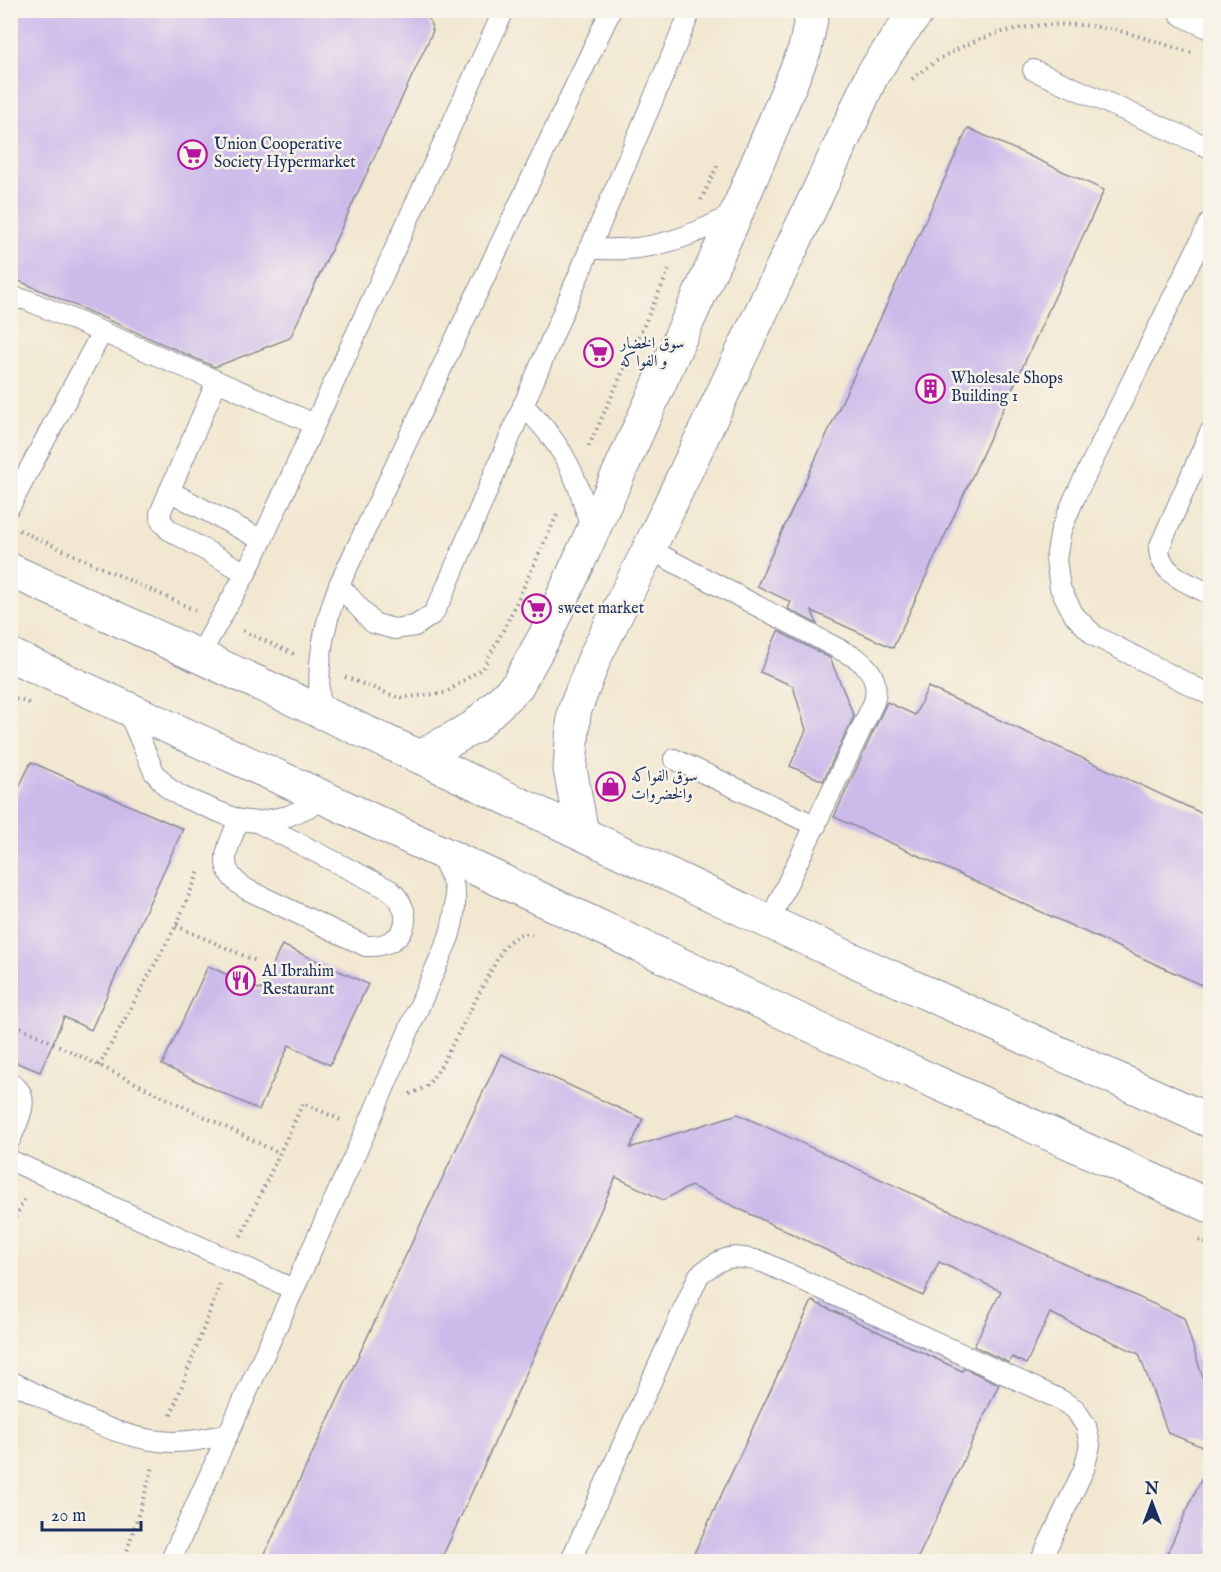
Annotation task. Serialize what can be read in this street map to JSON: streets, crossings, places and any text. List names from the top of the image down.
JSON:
{
  "places": {
    "supermarket": ["Union Cooperative Society Hypermarket", "سوق الخضار و الفواكه", "sweet market"],
    "building": ["Wholesale Shops Building 1"],
    "shop": ["سوق الفواكه والخضروات"],
    "restaurant": ["Al Ibrahim Restaurant"]
  },
  "scale_bar": "20 m",
  "north": "top"
}
